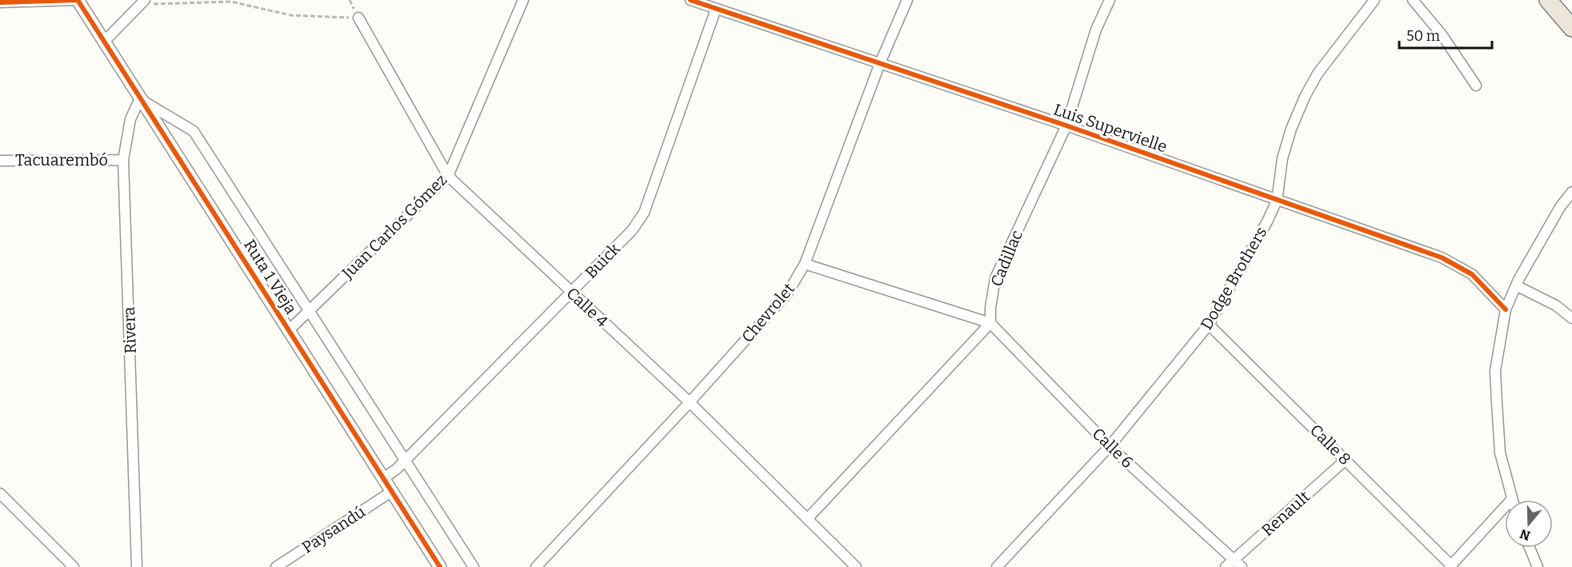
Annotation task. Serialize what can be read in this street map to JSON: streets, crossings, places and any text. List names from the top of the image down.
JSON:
{
  "streets": {
    "street": [
      "Luis Supervielle",
      "Tacuarembó",
      "Juan Carlos Gómez",
      "Cadillac",
      "Buick",
      "Ruta 1 Vieja",
      "Dodge Brothers",
      "Calle 4",
      "Chevrolet",
      "Rivera",
      "Calle 8",
      "Calle 6",
      "Renault",
      "Paysandú"
    ]
  },
  "crossings": [
    ["Luis Supervielle", "Cadillac"],
    ["Luis Supervielle", "Buick"],
    ["Luis Supervielle", "Dodge Brothers"],
    ["Luis Supervielle", "Chevrolet"],
    ["Tacuarembó", "Rivera"],
    ["Juan Carlos Gómez", "Ruta 1 Vieja"],
    ["Juan Carlos Gómez", "Calle 4"],
    ["Cadillac", "Calle 6"],
    ["Buick", "Ruta 1 Vieja"],
    ["Buick", "Calle 4"],
    ["Ruta 1 Vieja", "Rivera"],
    ["Ruta 1 Vieja", "Paysandú"],
    ["Dodge Brothers", "Calle 8"],
    ["Dodge Brothers", "Calle 6"],
    ["Calle 4", "Chevrolet"],
    ["Calle 8", "Renault"],
    ["Calle 6", "Renault"]
  ],
  "scale_bar": "50 m",
  "north": "bottom"
}
